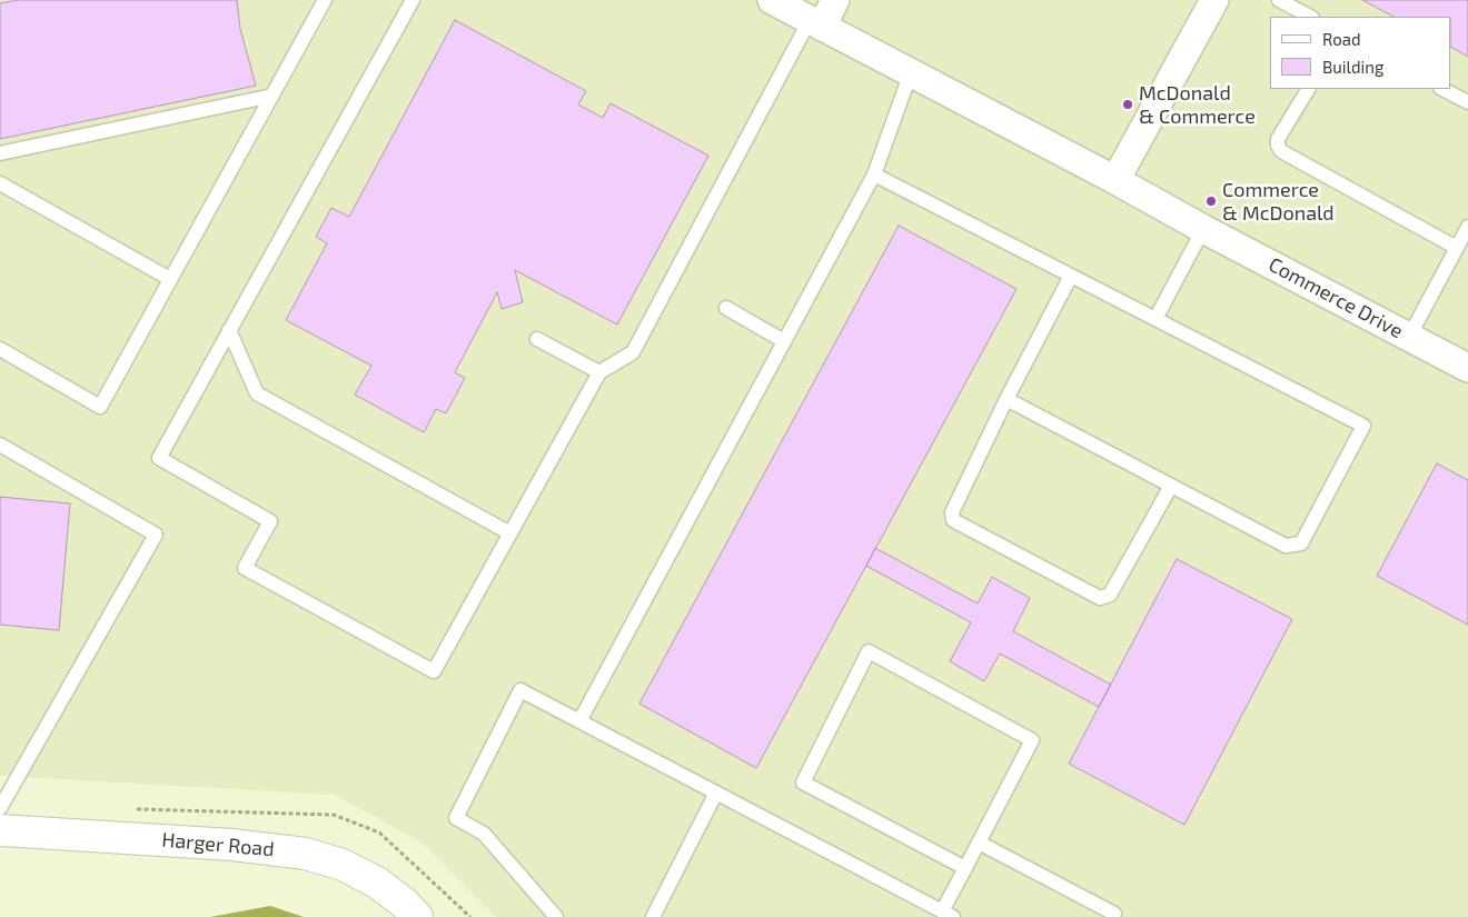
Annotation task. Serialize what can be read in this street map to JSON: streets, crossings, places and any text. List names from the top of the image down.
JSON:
{
  "streets": {
    "street": ["Commerce Drive", "Harger Road"]
  },
  "places": ["McDonald & Commerce", "Commerce & McDonald"],
  "legend": ["Road", "Building"]
}
